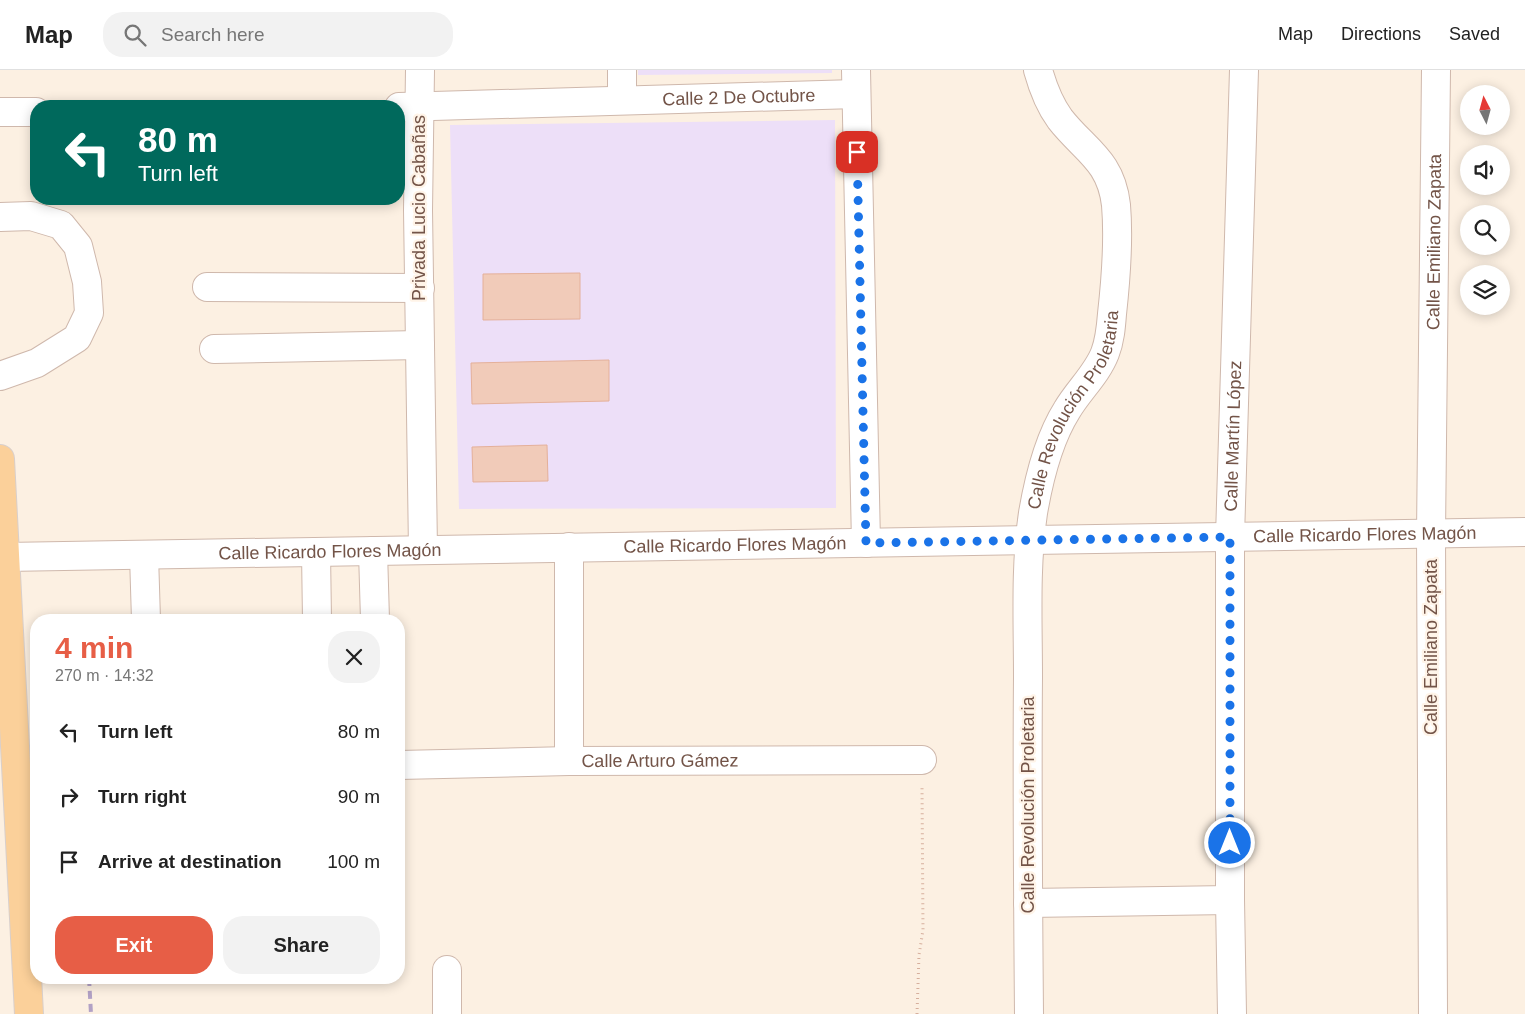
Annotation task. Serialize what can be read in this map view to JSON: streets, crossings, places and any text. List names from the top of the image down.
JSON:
{
  "streets": {
    "street": [
      "Calle 2 De Octubre",
      "Privada Lucio Cabañas",
      "Calle Emiliano Zapata",
      "Calle Revolución Proletaria",
      "Calle Martín López",
      "Calle Ricardo Flores Magón",
      "Calle Arturo Gámez"
    ]
  },
  "crossings": [
    ["Calle 2 De Octubre", "Privada Lucio Cabañas"],
    ["Privada Lucio Cabañas", "Calle Ricardo Flores Magón"],
    ["Calle Emiliano Zapata", "Calle Ricardo Flores Magón"],
    ["Calle Revolución Proletaria", "Calle Ricardo Flores Magón"],
    ["Calle Martín López", "Calle Ricardo Flores Magón"]
  ],
  "north": "top",
  "page": {
    "header": "Map",
    "search": "Search here",
    "nav": ["Map", "Directions", "Saved"],
    "turn": ["80 m", "Turn left"],
    "heading": ["4 min", "270 m · 14:32"],
    "list": [
      {
        "name": "Turn left",
        "value": "80 m"
      },
      {
        "name": "Turn right",
        "value": "90 m"
      },
      {
        "name": "Arrive at destination",
        "value": "100 m"
      }
    ],
    "buttons": ["Exit", "Share"]
  }
}
